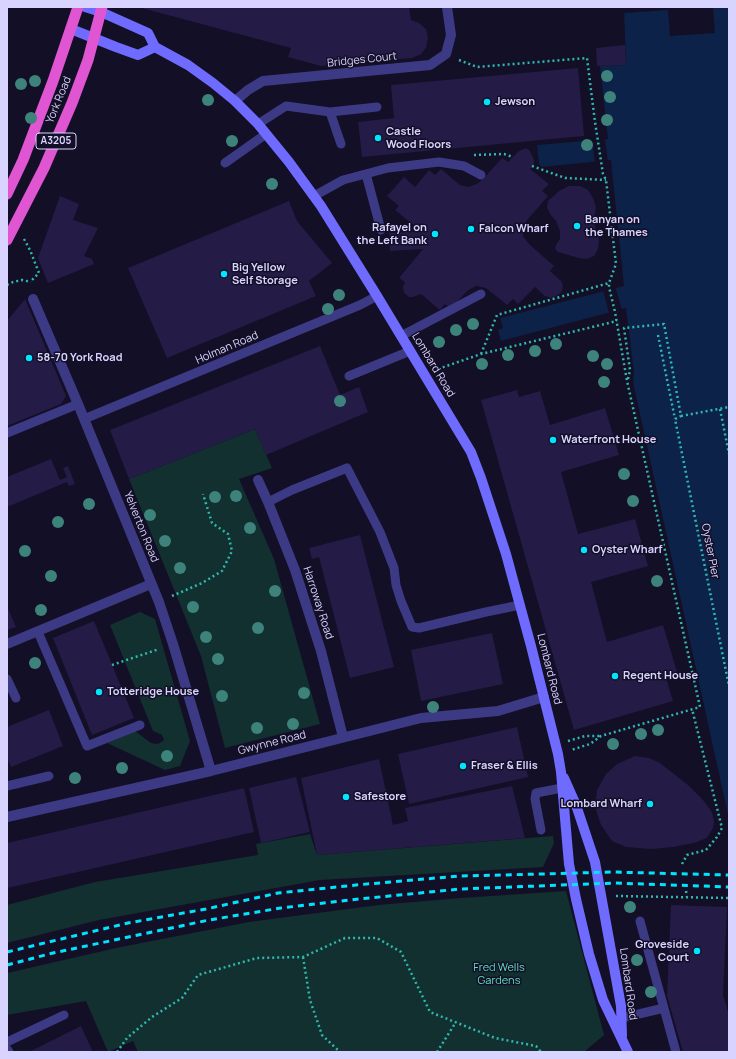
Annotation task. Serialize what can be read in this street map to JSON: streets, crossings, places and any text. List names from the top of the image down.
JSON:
{
  "streets": {
    "highway": ["York Road", "A3205"],
    "main road": ["Lombard Road"],
    "street": [
      "Bridges Court",
      "Yelverton Road",
      "Harroway Road",
      "Gwynne Road"
    ],
    "lane": ["Holman Road"],
    "path": ["Oyster Pier"]
  },
  "crossings": [
    ["Bridges Court", "Lombard Road"],
    ["York Road", "Lombard Road"],
    ["Holman Road", "Lombard Road"],
    ["Holman Road", "Yelverton Road"],
    ["Lombard Road", "Gwynne Road"],
    ["Yelverton Road", "Gwynne Road"],
    ["Harroway Road", "Gwynne Road"]
  ],
  "parks": ["Fred Wells Gardens"],
  "places": [
    "Jewson",
    "Castle Wood Floors",
    "Banyan on the Thames",
    "Falcon Wharf",
    "Rafayel on the Left Bank",
    "Big Yellow Self Storage",
    "58-70 York Road",
    "Waterfront House",
    "Oyster Wharf",
    "Regent House",
    "Totteridge House",
    "Fraser & Ellis",
    "Safestore",
    "Lombard Wharf",
    "Groveside Court"
  ]
}
